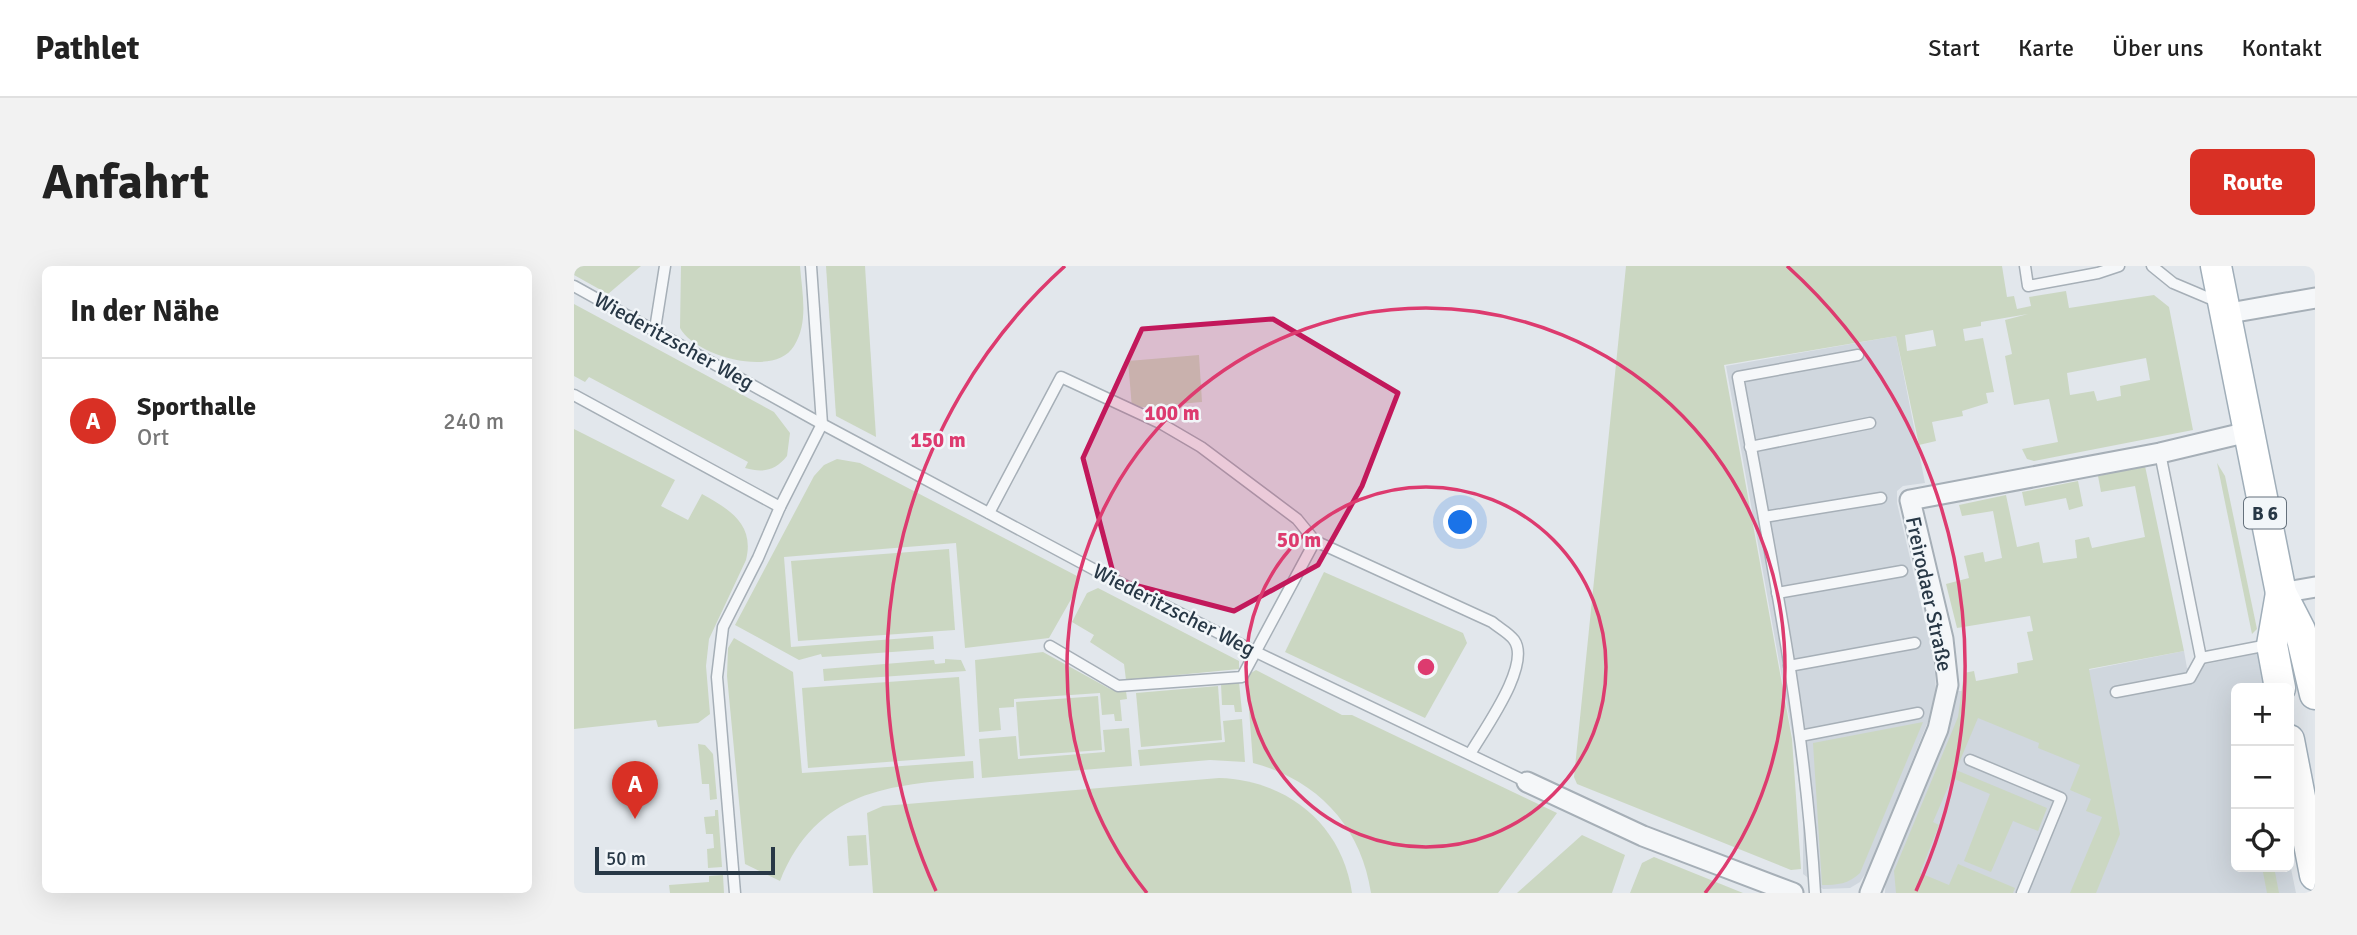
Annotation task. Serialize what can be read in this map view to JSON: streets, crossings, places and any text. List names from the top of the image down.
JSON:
{
  "streets": {
    "main road": ["B 6"],
    "street": ["Wiederitzscher Weg", "Freirodaer Straße"]
  },
  "crossings": [
    ["B 6", "Freirodaer Straße"]
  ],
  "scale_bar": "50 m",
  "page": {
    "header": "Pathlet",
    "nav": [
      "Start",
      "Karte",
      "Über uns",
      "Kontakt"
    ],
    "buttons": "Route",
    "title": "Anfahrt",
    "heading": "In der Nähe",
    "list": [
      {
        "mark": "A",
        "name": "Sporthalle",
        "note": "Ort",
        "value": "240 m"
      }
    ],
    "map_buttons": ["+", "−"],
    "pins": "A",
    "scale": "50 m"
  },
  "rings": ["100 m", "150 m", "50 m"]
}
